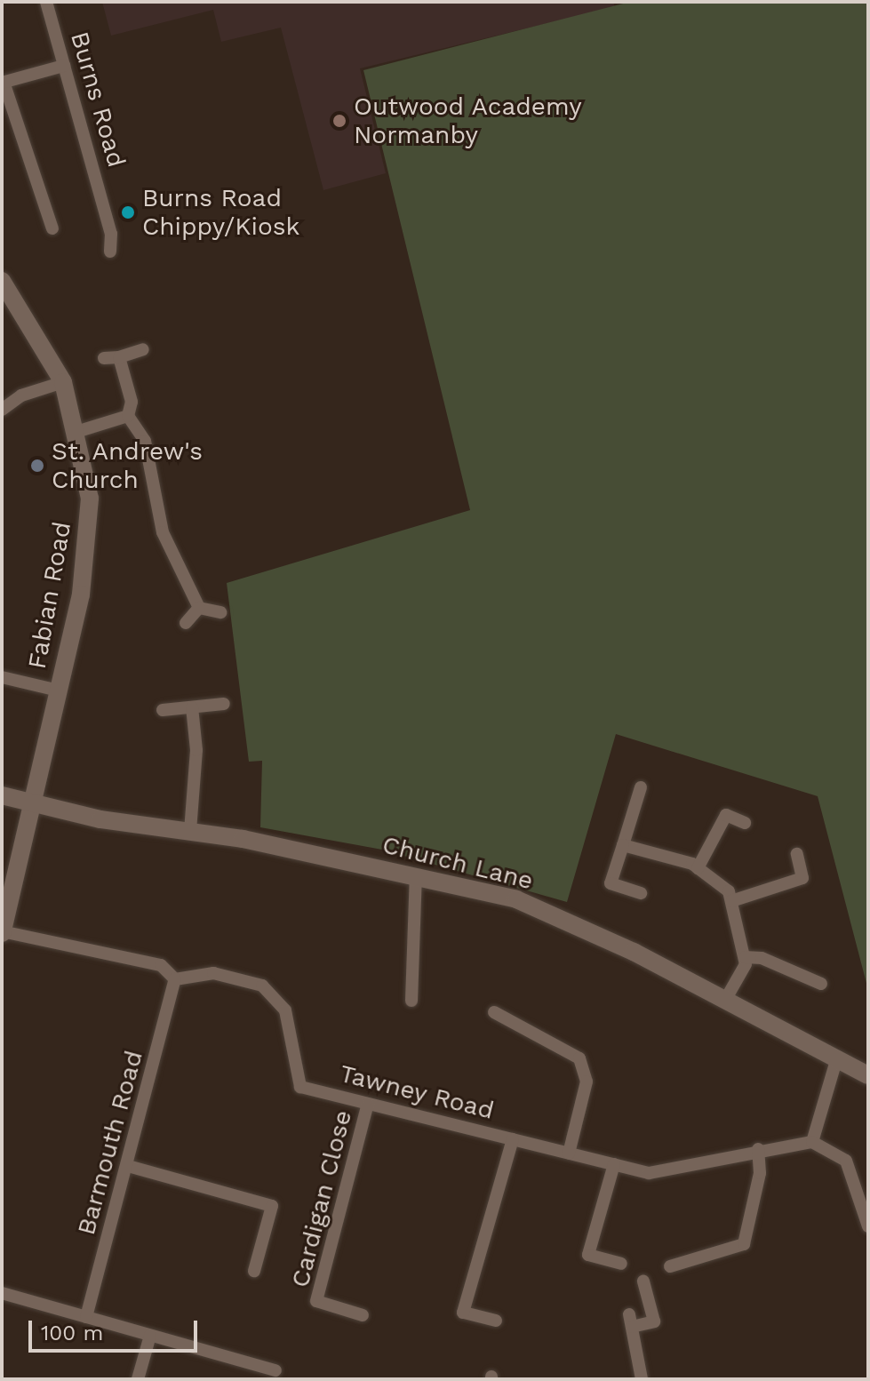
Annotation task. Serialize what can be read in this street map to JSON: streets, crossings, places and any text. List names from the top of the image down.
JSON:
{
  "streets": {
    "street": [
      "Burns Road",
      "Fabian Road",
      "Church Lane",
      "Tawney Road",
      "Barmouth Road",
      "Cardigan Close"
    ]
  },
  "crossings": [
    ["Fabian Road", "Church Lane"],
    ["Tawney Road", "Barmouth Road"],
    ["Tawney Road", "Cardigan Close"]
  ],
  "places": ["Outwood Academy Normanby", "Burns Road Chippy/Kiosk", "St. Andrew's Church"],
  "scale_bar": "100 m"
}
